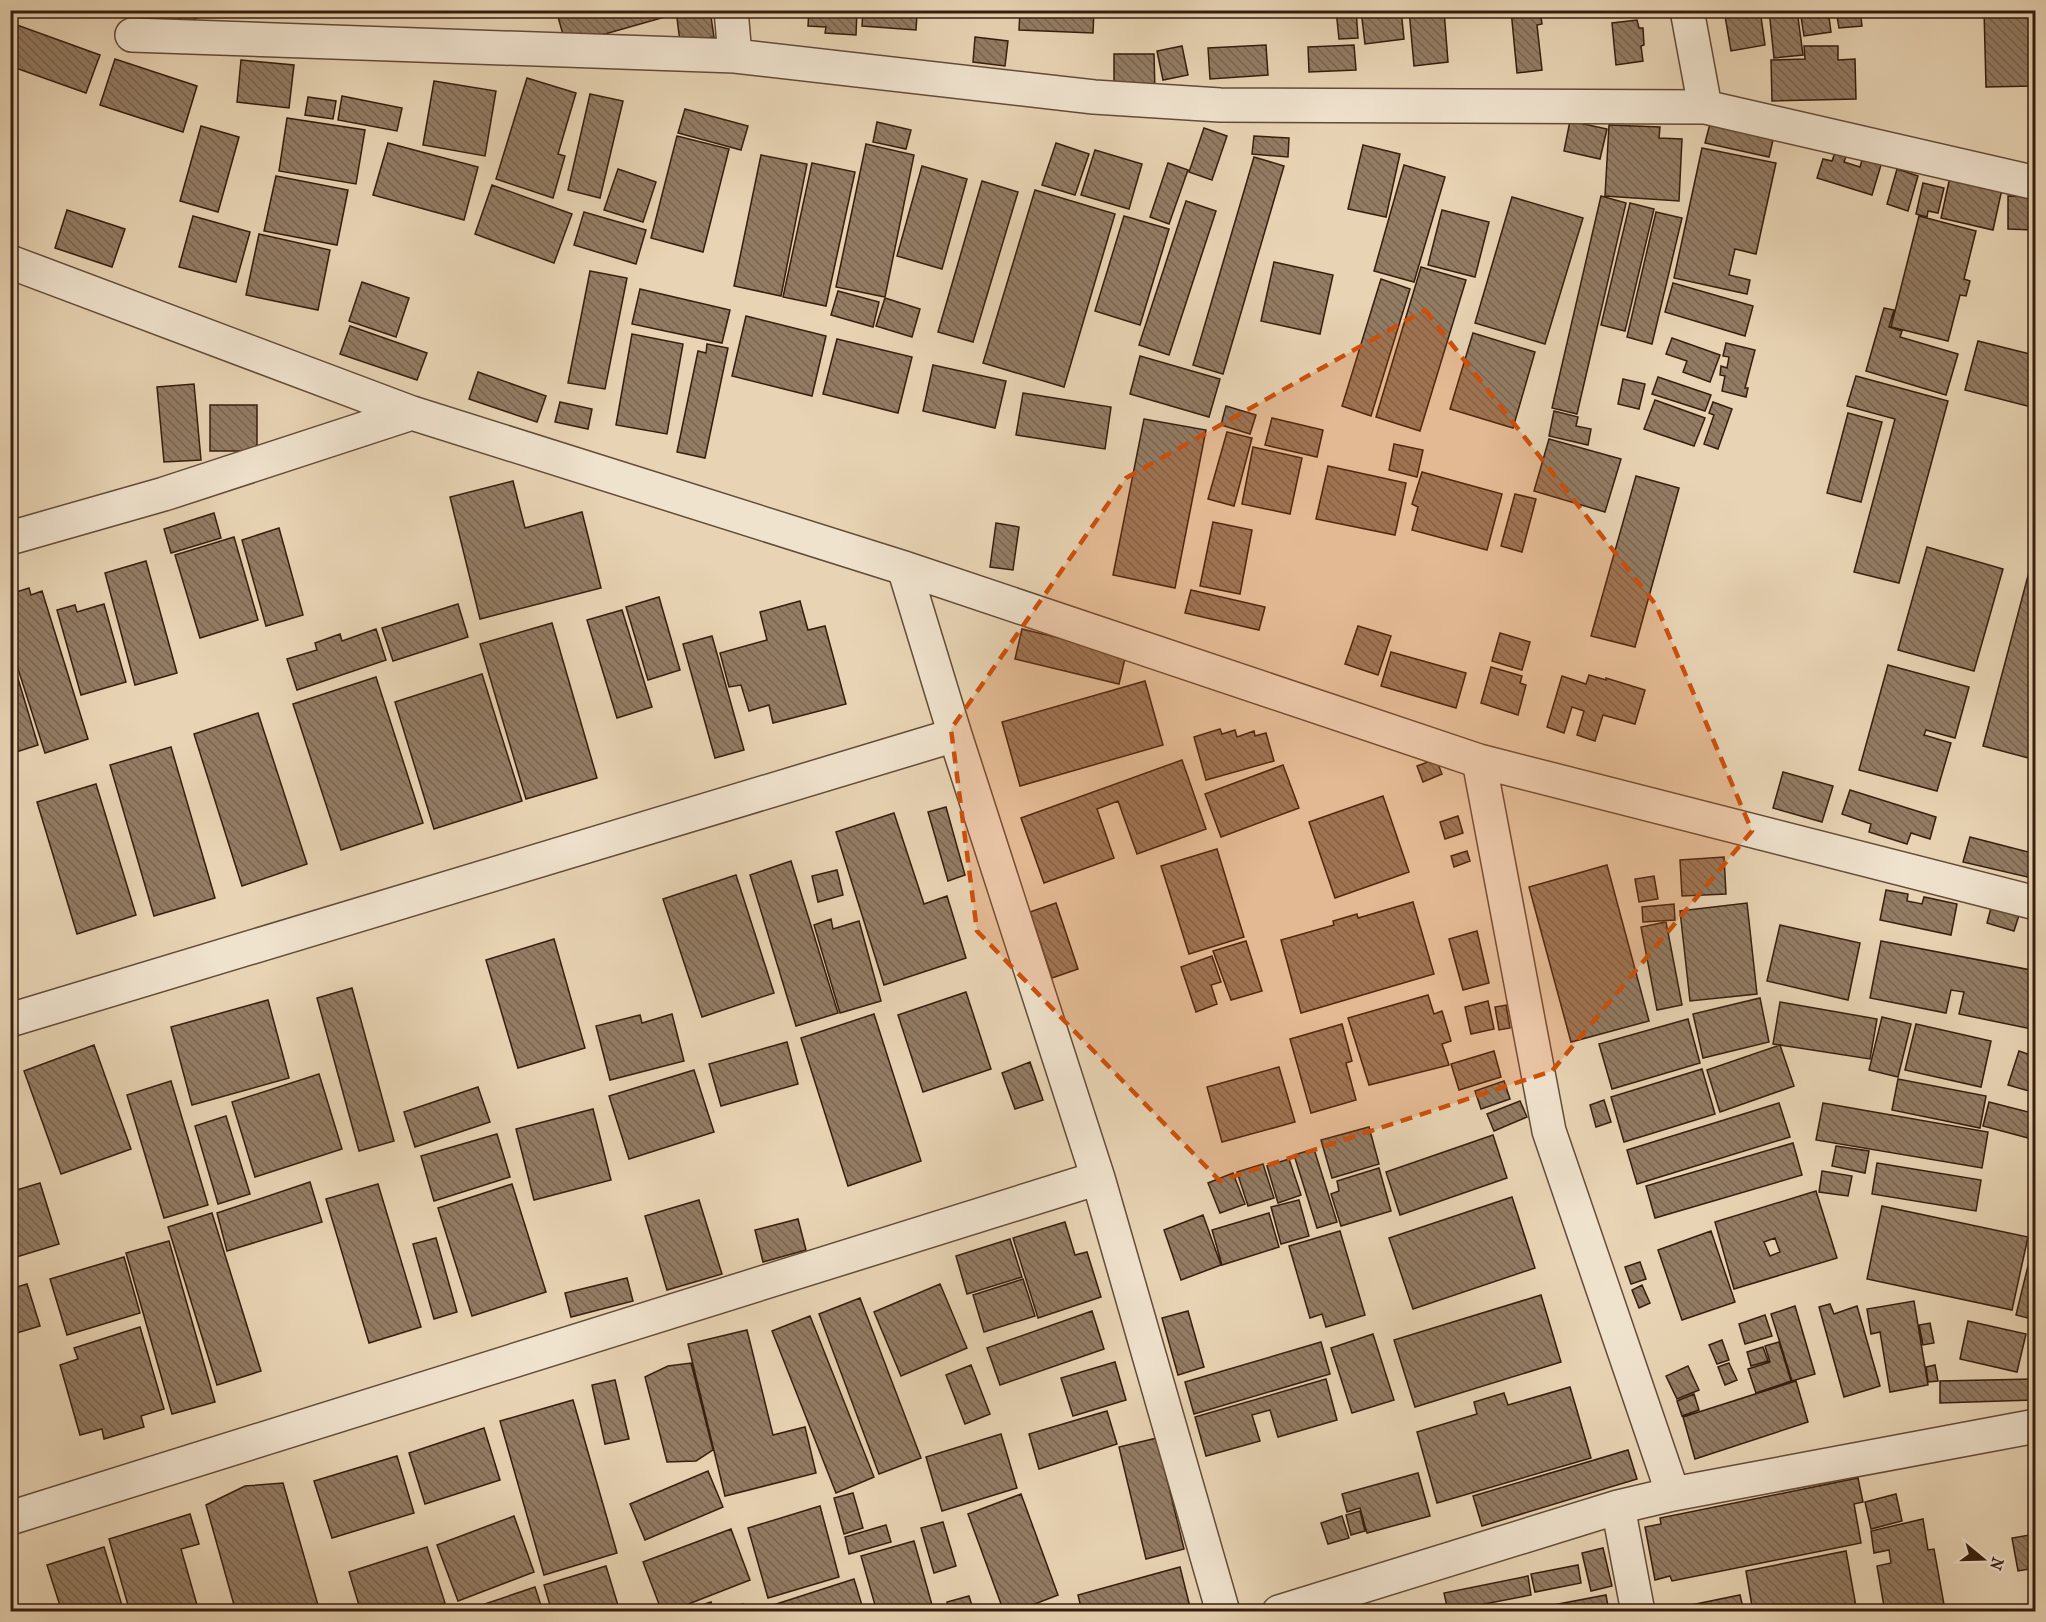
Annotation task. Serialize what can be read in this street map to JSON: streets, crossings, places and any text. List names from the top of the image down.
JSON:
{
  "north": "right"
}
